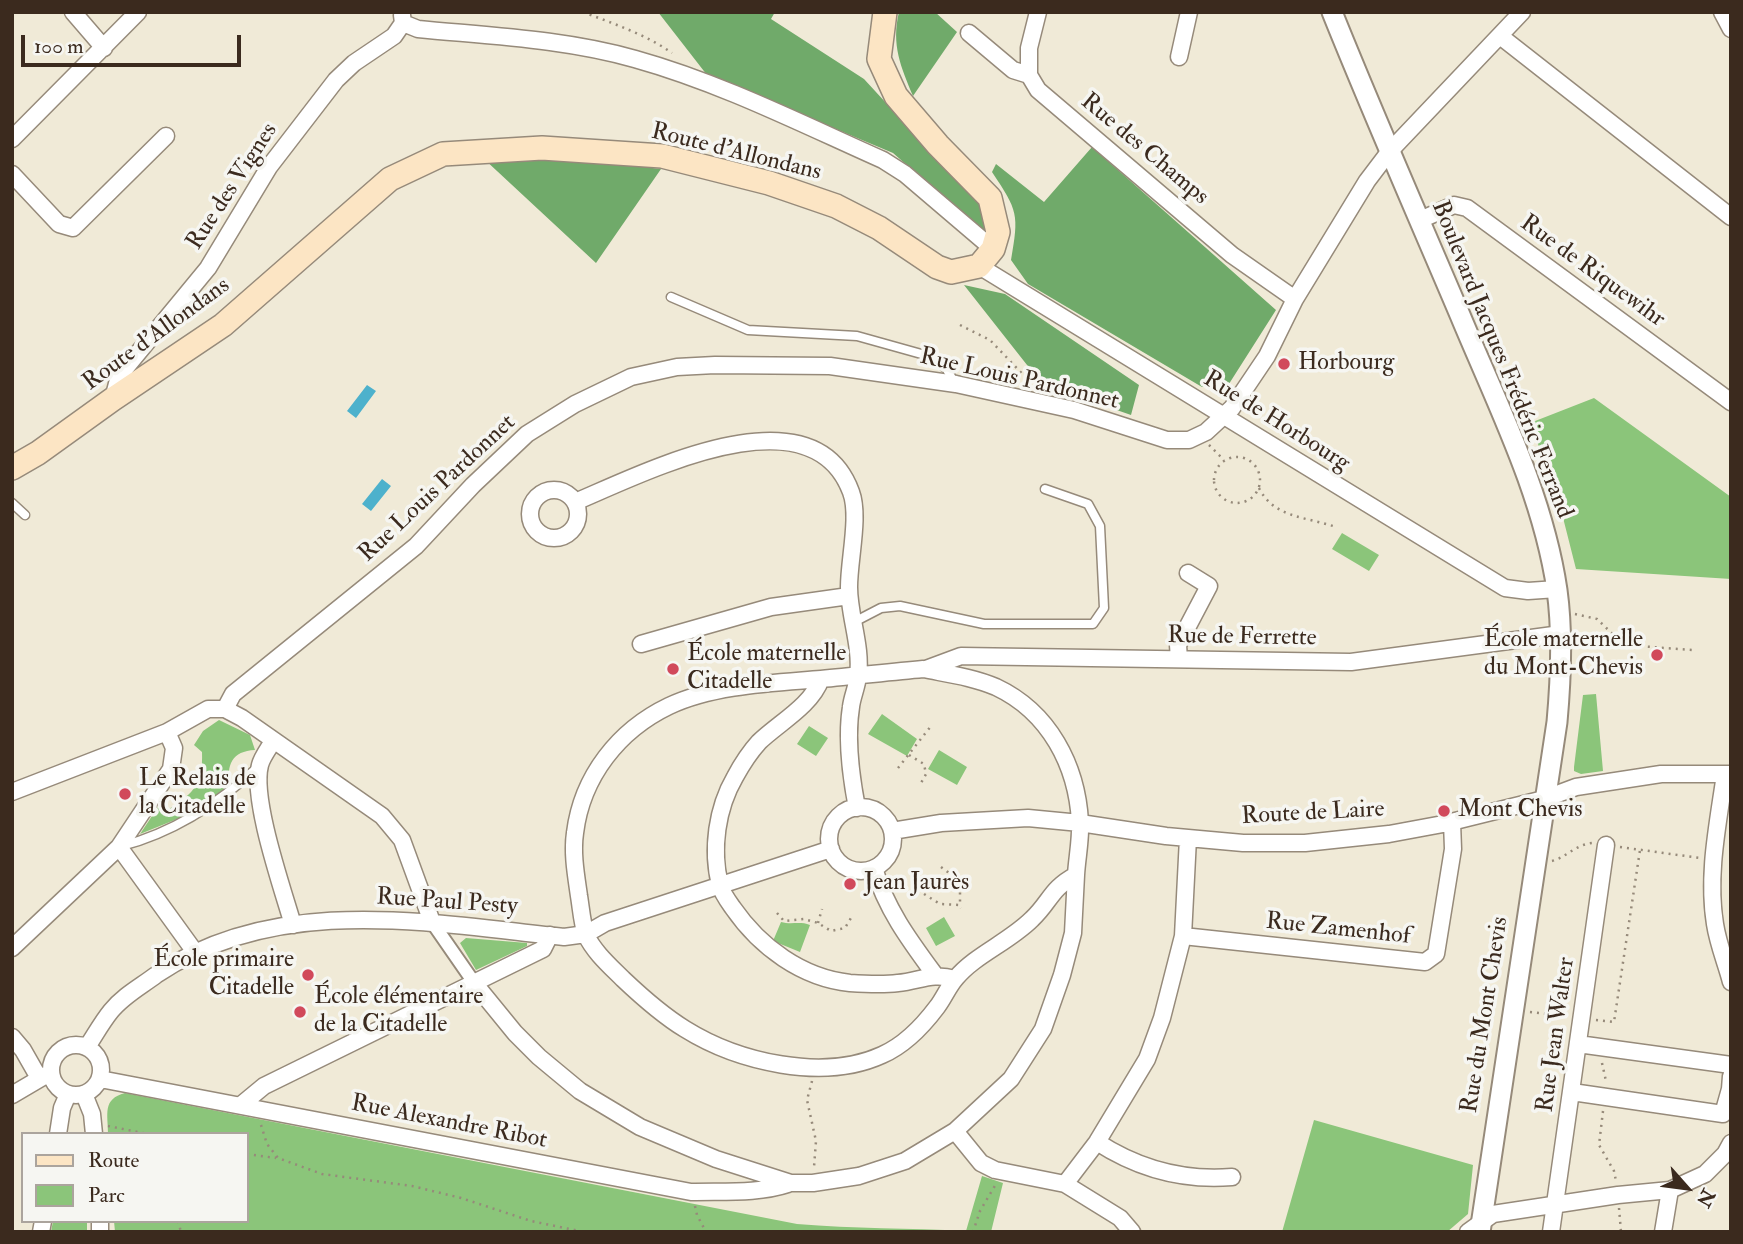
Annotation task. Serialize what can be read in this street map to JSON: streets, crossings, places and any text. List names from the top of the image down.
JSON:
{
  "streets": {
    "main road": ["Route d'Allondans"],
    "street": [
      "Rue des Champs",
      "Rue des Vignes",
      "Rue de Riquewihr",
      "Boulevard Jacques Frédéric Ferrand",
      "Rue Louis Pardonnet",
      "Rue de Horbourg",
      "Rue de Ferrette",
      "Route de Laire",
      "Rue Paul Pesty",
      "Rue Zamenhof",
      "Rue du Mont Chevis",
      "Rue Jean Walter",
      "Rue Alexandre Ribot"
    ]
  },
  "crossings": [
    ["Rue des Champs", "Rue Louis Pardonnet"],
    ["Route d'Allondans", "Rue des Vignes"],
    ["Route d'Allondans", "Rue de Horbourg"],
    ["Rue des Vignes", "Rue de Horbourg"],
    ["Rue de Riquewihr", "Boulevard Jacques Frédéric Ferrand"],
    ["Boulevard Jacques Frédéric Ferrand", "Rue Louis Pardonnet"],
    ["Boulevard Jacques Frédéric Ferrand", "Rue de Horbourg"],
    ["Boulevard Jacques Frédéric Ferrand", "Rue de Ferrette"],
    ["Boulevard Jacques Frédéric Ferrand", "Route de Laire"],
    ["Boulevard Jacques Frédéric Ferrand", "Rue du Mont Chevis"],
    ["Rue Louis Pardonnet", "Rue de Horbourg"],
    ["Route de Laire", "Rue Paul Pesty"],
    ["Route de Laire", "Rue Zamenhof"],
    ["Route de Laire", "Rue du Mont Chevis"],
    ["Rue Paul Pesty", "Rue Alexandre Ribot"]
  ],
  "places": [
    "Horbourg",
    "École maternelle du Mont-Chevis",
    "École maternelle Citadelle",
    "Le Relais de la Citadelle",
    "Mont Chevis",
    "Jean Jaurès",
    "École primaire Citadelle",
    "École élémentaire de la Citadelle"
  ],
  "legend": ["Route", "Parc"],
  "scale_bar": "100 m",
  "north": "bottom right"
}
